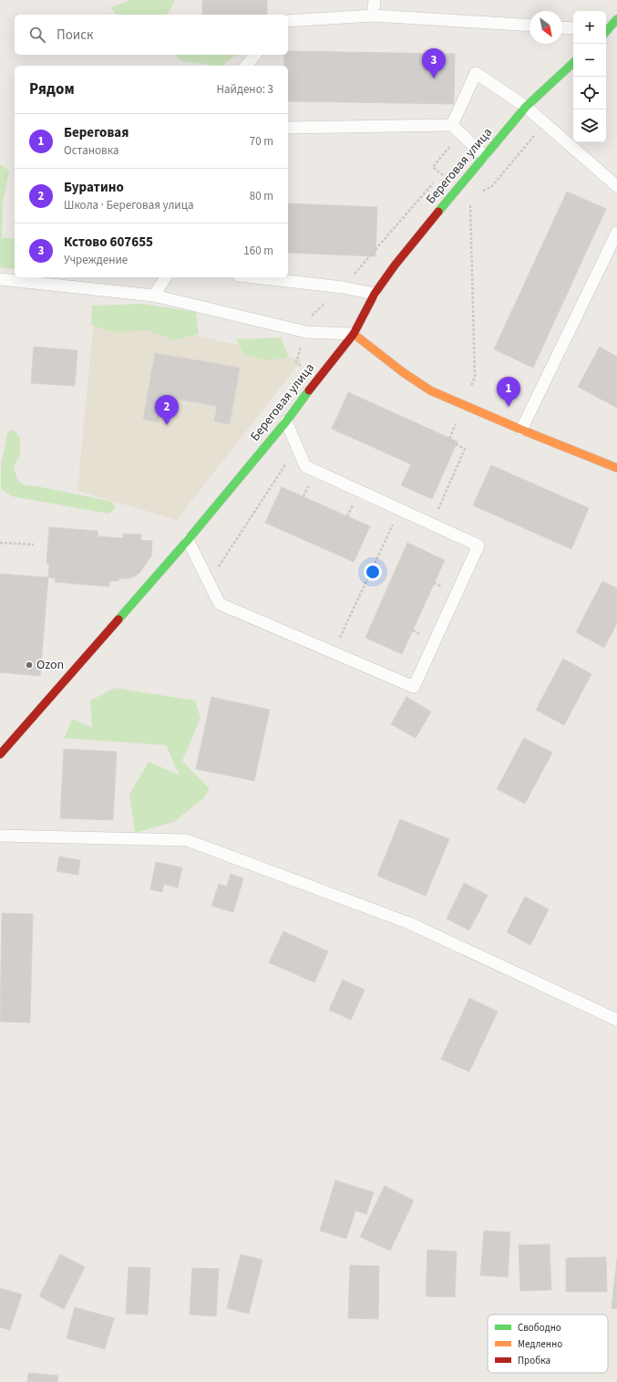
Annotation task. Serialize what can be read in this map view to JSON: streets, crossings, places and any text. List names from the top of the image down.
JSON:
{
  "streets": {
    "street": ["Береговая улица"]
  },
  "places": ["Ozon"],
  "legend": ["Свободно", "Медленно", "Пробка"],
  "north": "bottom right",
  "page": {
    "map_buttons": ["+", "−"],
    "search": "Поиск",
    "pins": ["3", "1", "2"],
    "heading": ["Рядом", "Найдено: 3"],
    "list": [
      {
        "mark": "1",
        "name": "Береговая",
        "note": "Остановка",
        "value": "70 m"
      },
      {
        "mark": "2",
        "name": "Буратино",
        "note": "Школа · Береговая улица",
        "value": "80 m"
      },
      {
        "mark": "3",
        "name": "Кстово 607655",
        "note": "Учреждение",
        "value": "160 m"
      }
    ]
  }
}
